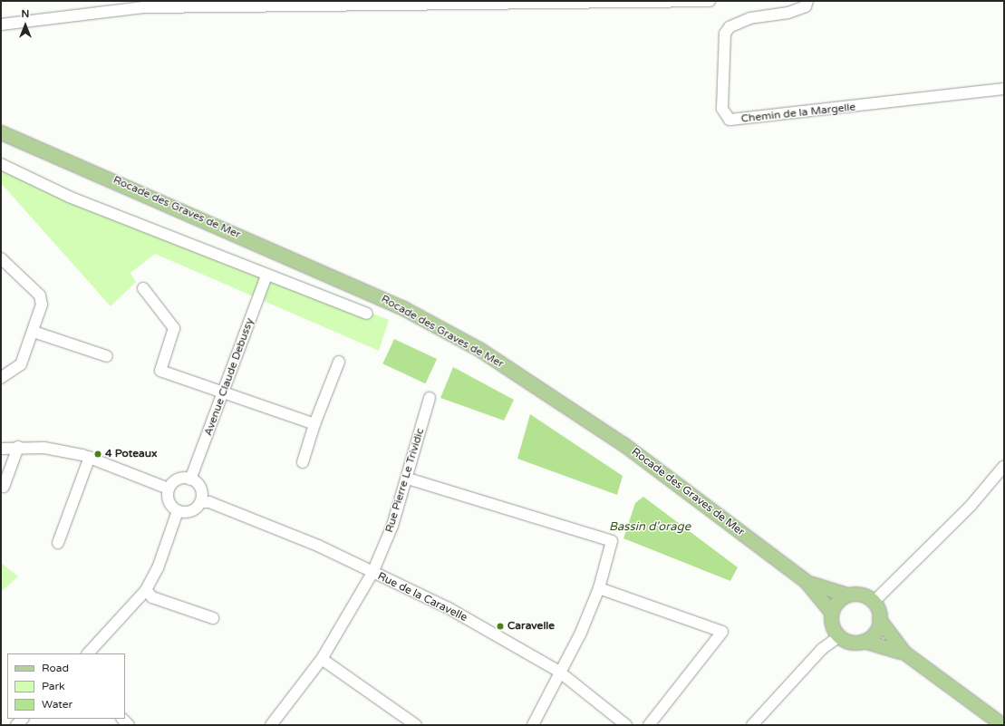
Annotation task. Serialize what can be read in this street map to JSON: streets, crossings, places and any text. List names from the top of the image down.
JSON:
{
  "streets": {
    "main road": ["Rocade des Graves de Mer"],
    "street": [
      "Chemin de la Margelle",
      "Avenue Claude Debussy",
      "Rue Pierre Le Trividic",
      "Rue de la Caravelle"
    ]
  },
  "crossings": [
    ["Avenue Claude Debussy", "Rue de la Caravelle"],
    ["Rue Pierre Le Trividic", "Rue de la Caravelle"]
  ],
  "water": ["Bassin d'orage"],
  "places": ["4 Poteaux", "Caravelle"],
  "legend": ["Road", "Park", "Water"],
  "north": "top"
}
